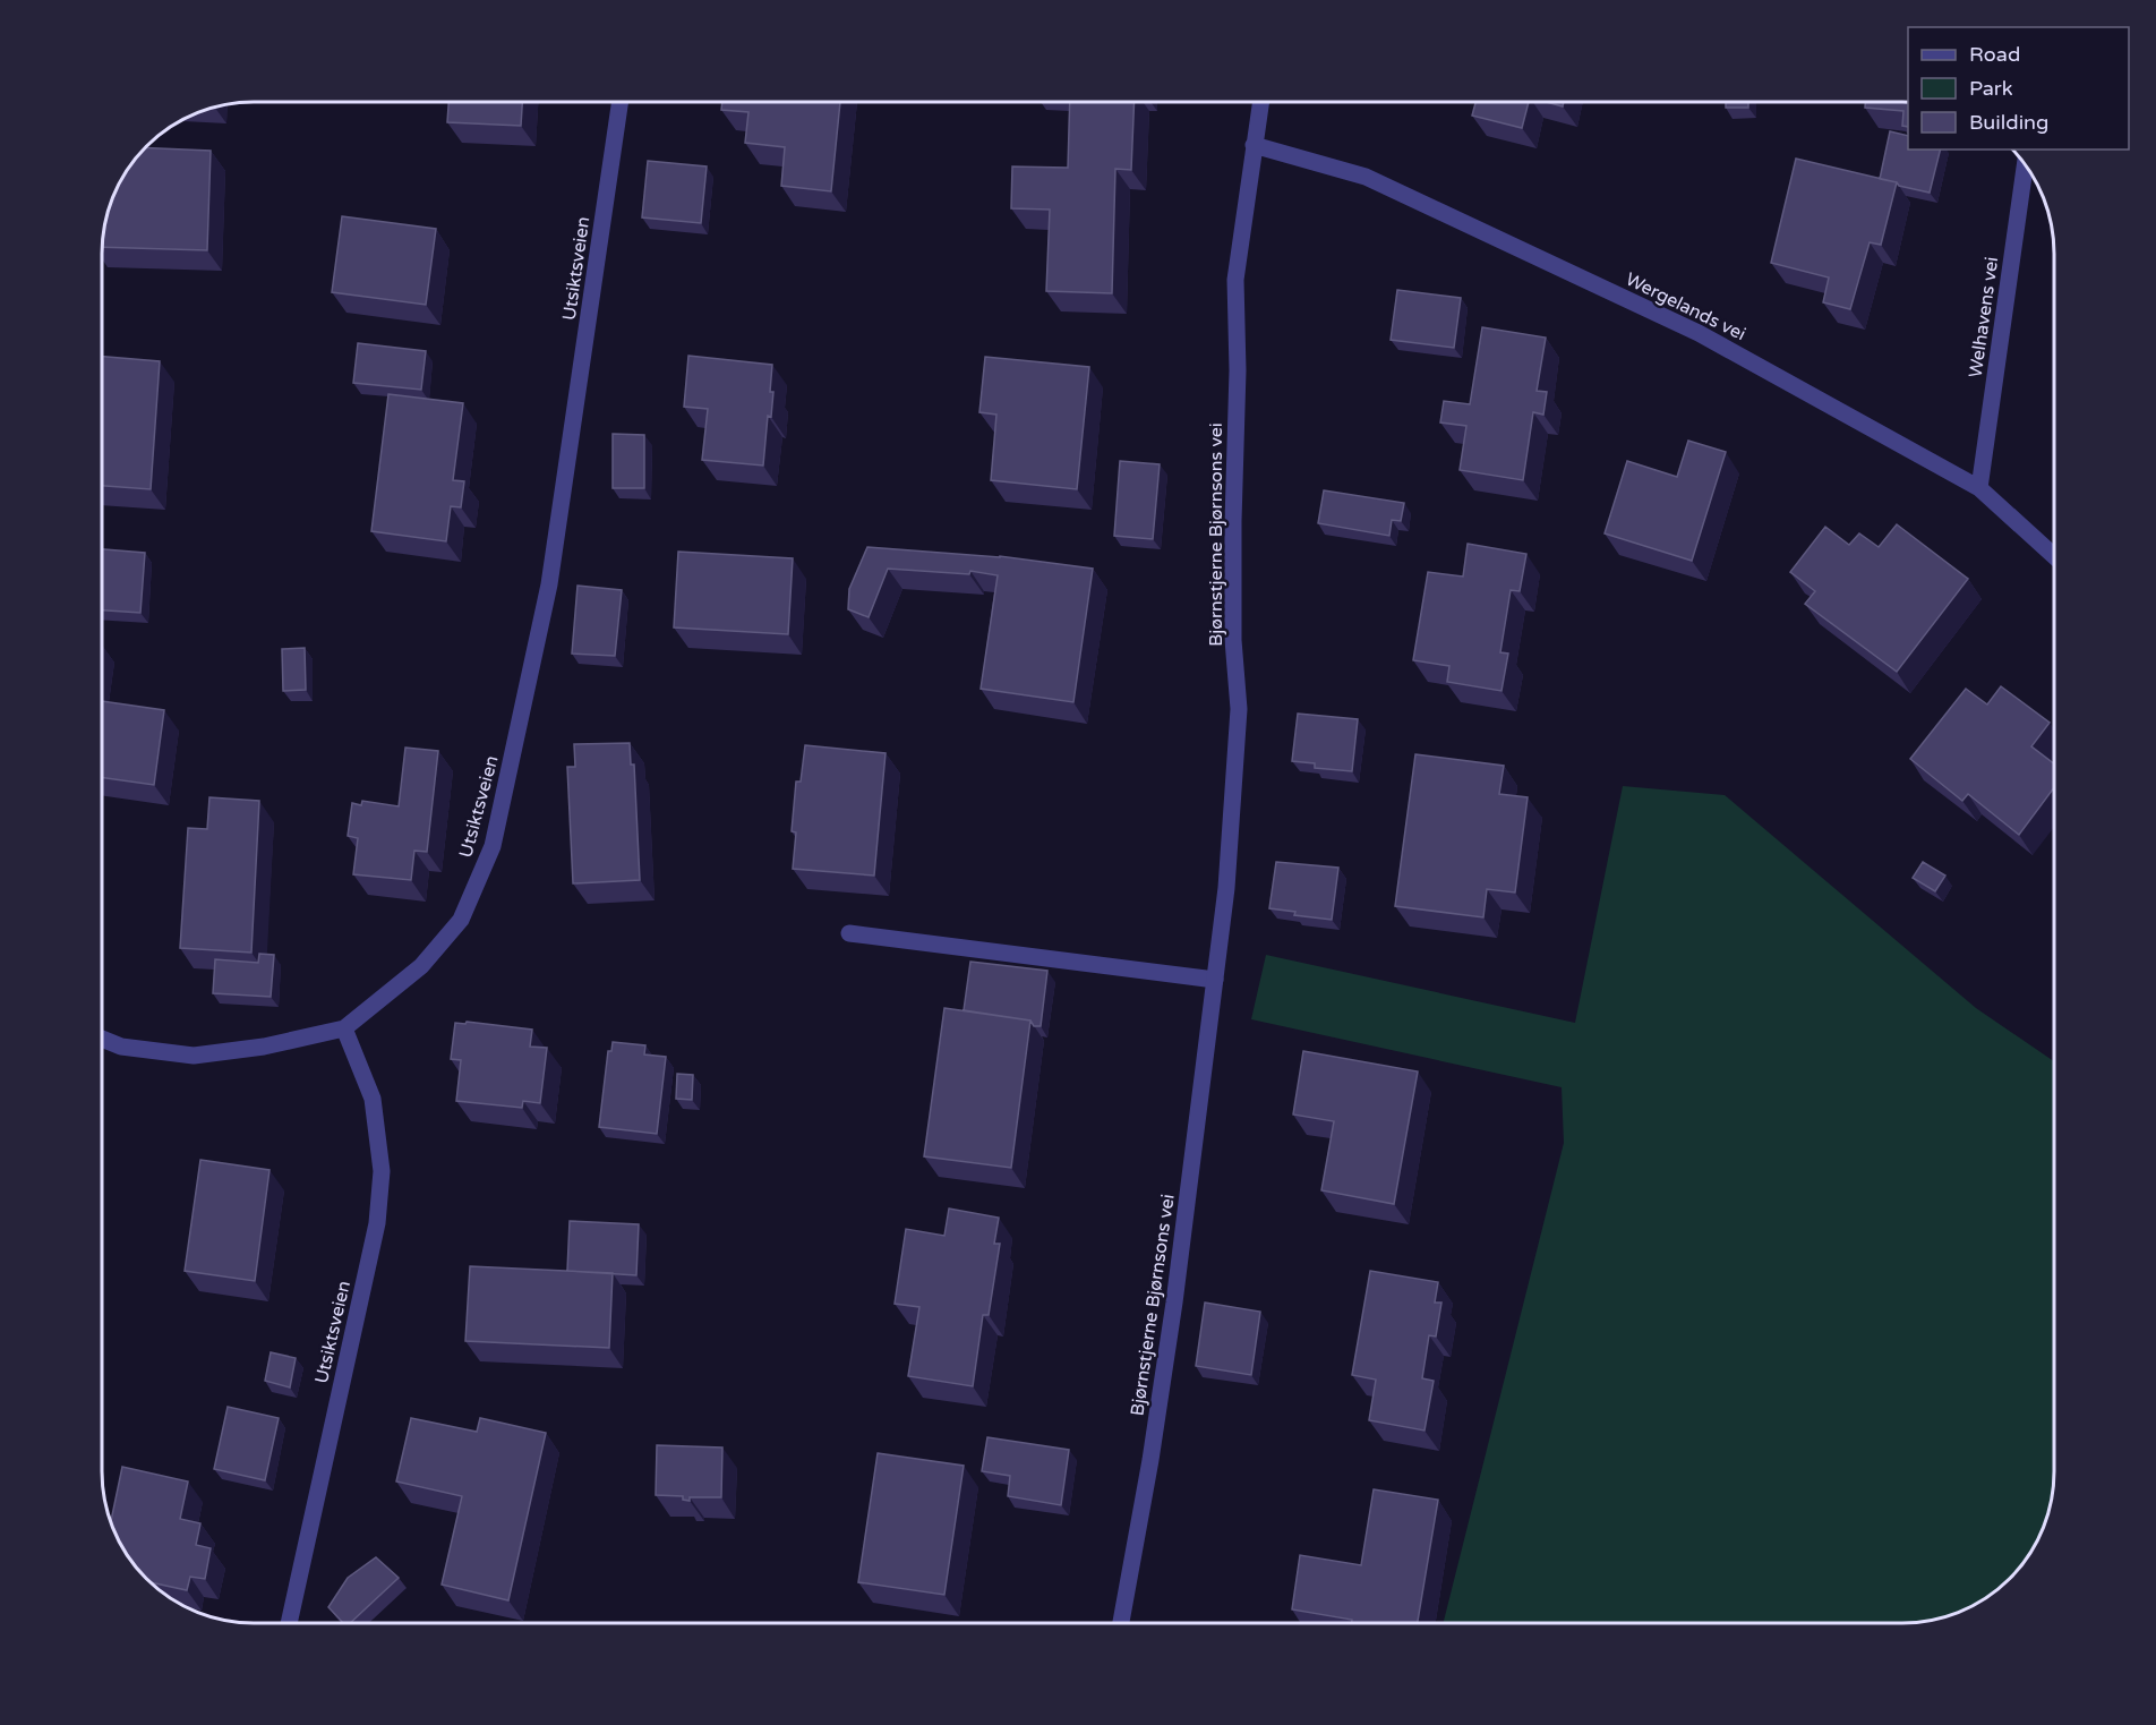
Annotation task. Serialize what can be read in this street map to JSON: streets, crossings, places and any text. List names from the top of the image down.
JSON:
{
  "streets": {
    "street": [
      "Utsiktsveien",
      "Wergelands vei",
      "Welhavens vei",
      "Bjørnstjerne Bjørnsons vei"
    ]
  },
  "crossings": [
    ["Wergelands vei", "Welhavens vei"],
    ["Wergelands vei", "Bjørnstjerne Bjørnsons vei"]
  ],
  "legend": ["Road", "Park", "Building"]
}
